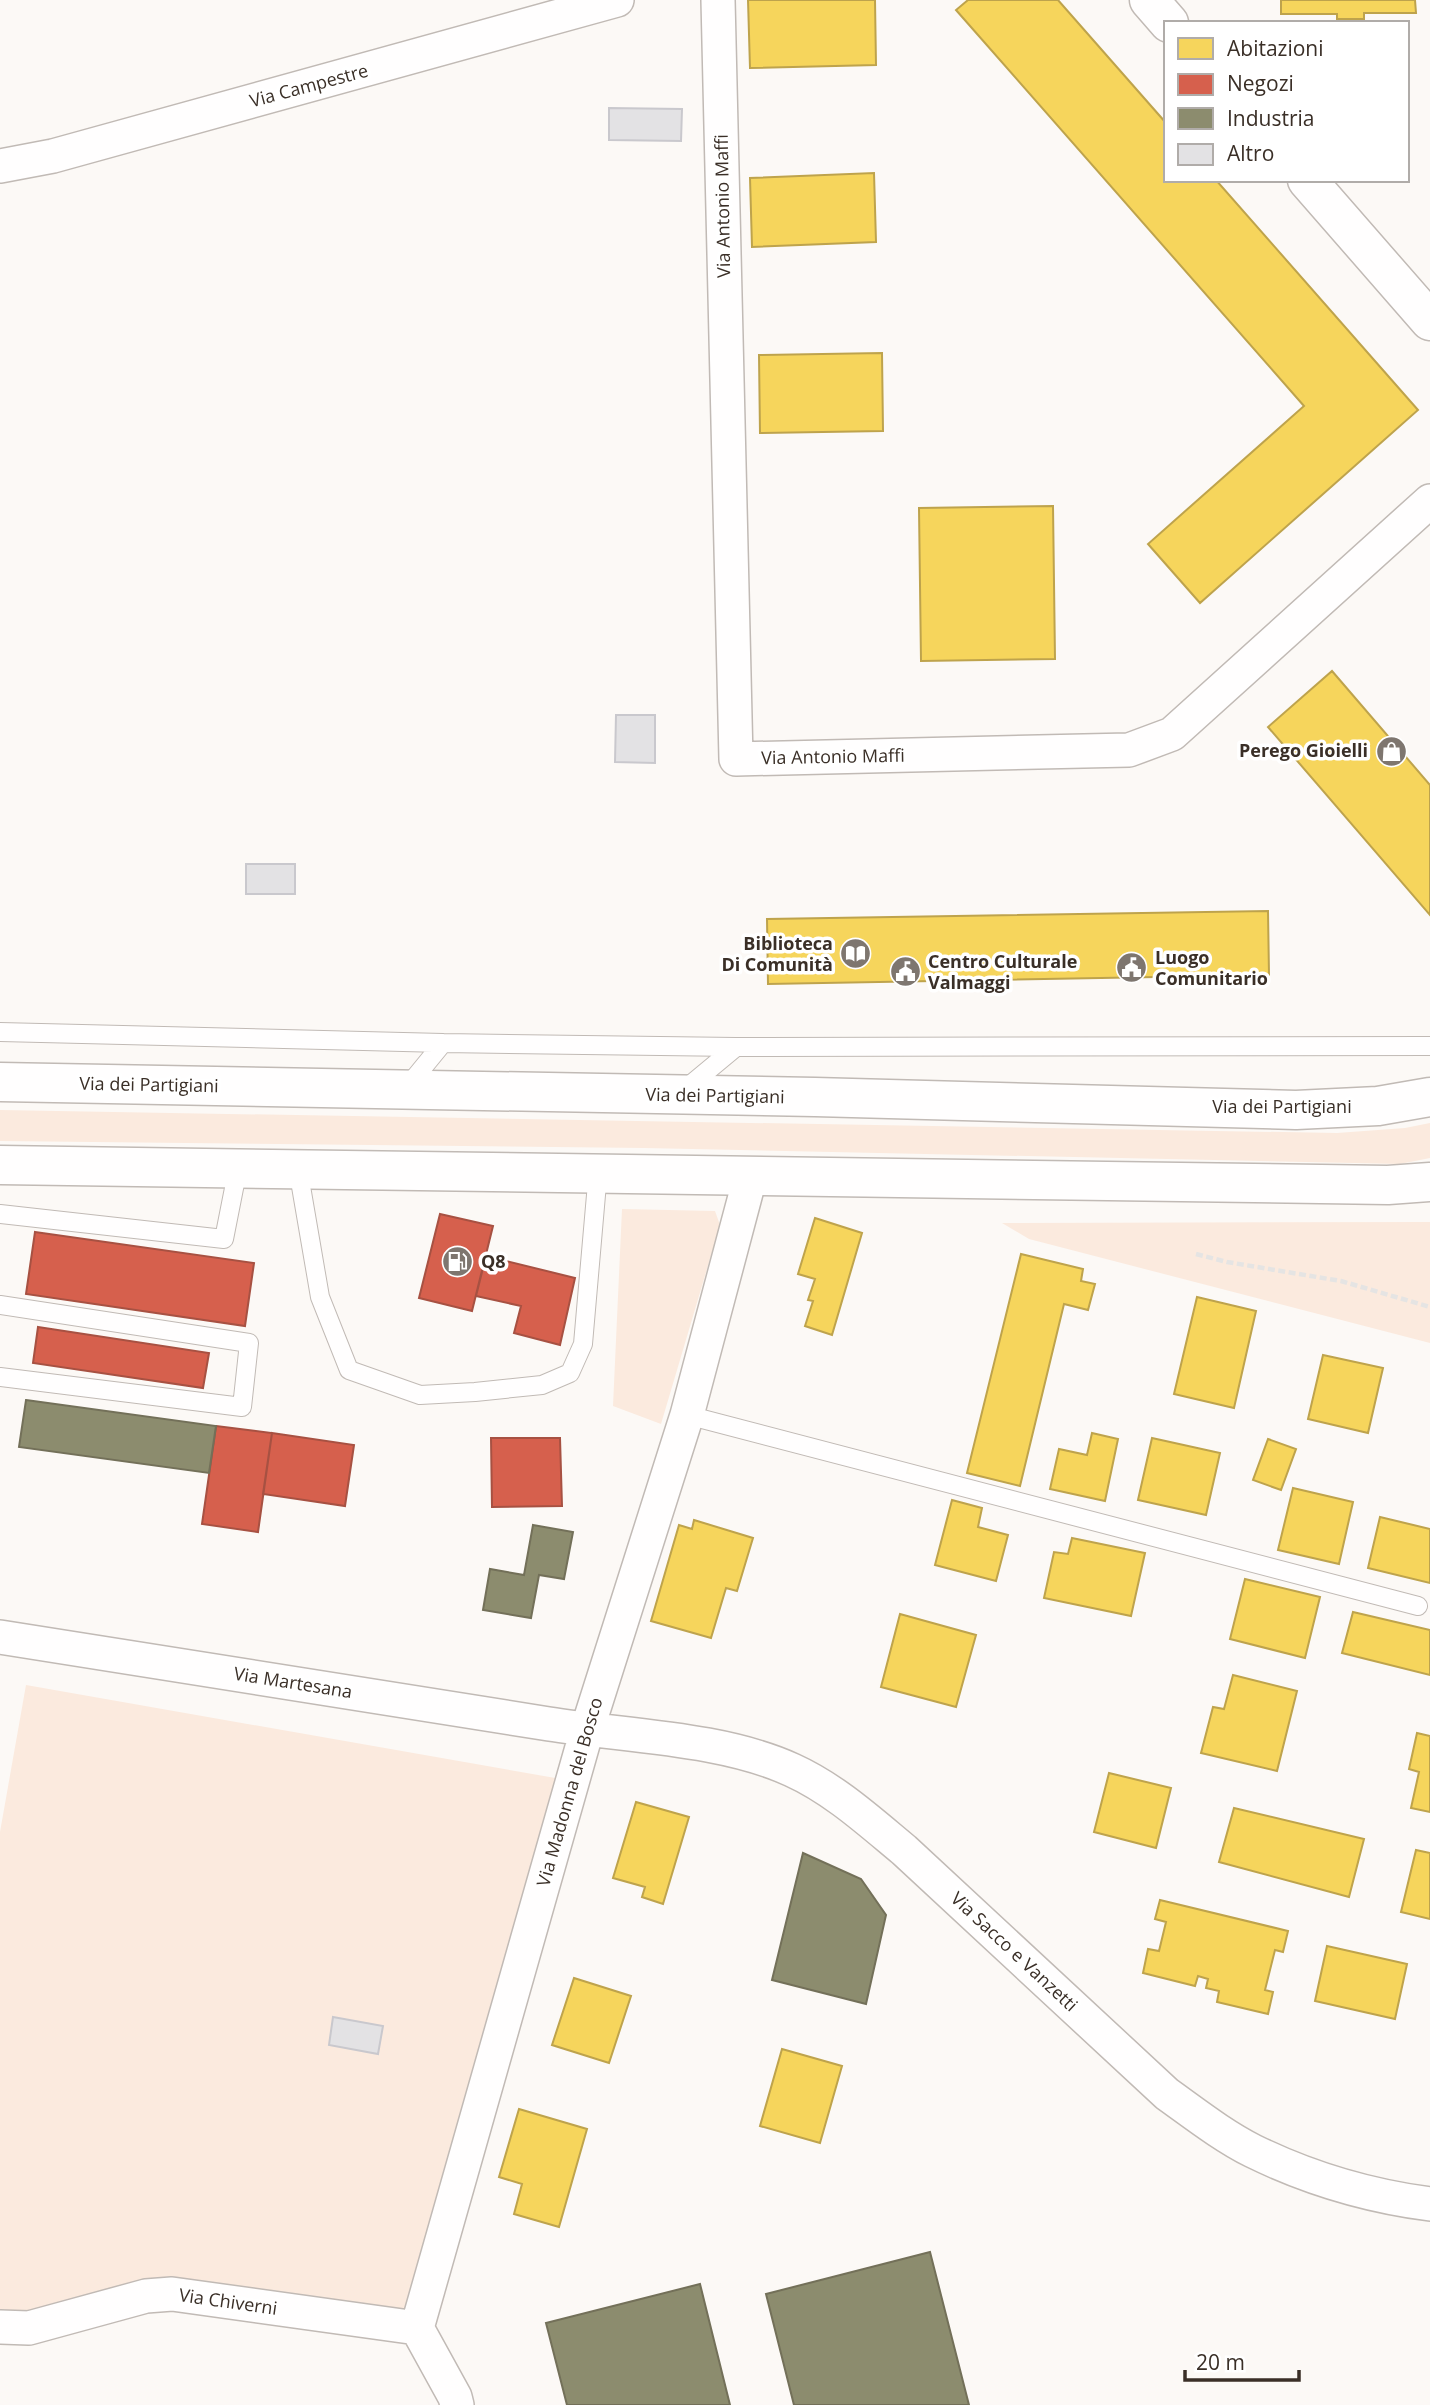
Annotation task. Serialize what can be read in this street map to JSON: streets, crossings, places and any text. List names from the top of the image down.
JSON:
{
  "streets": {
    "street": [
      "Via Campestre",
      "Via Antonio Maffi",
      "Via dei Partigiani",
      "Via Martesana",
      "Via Madonna del Bosco",
      "Via Sacco e Vanzetti",
      "Via Chiverni"
    ]
  },
  "crossings": [
    ["Via Martesana", "Via Madonna del Bosco"],
    ["Via Martesana", "Via Sacco e Vanzetti"],
    ["Via Madonna del Bosco", "Via Sacco e Vanzetti"],
    ["Via Madonna del Bosco", "Via Chiverni"]
  ],
  "places": {
    "shop": ["Perego Gioielli"],
    "library": ["Biblioteca Di Comunità"],
    "public building": ["Luogo Comunitario", "Centro Culturale Valmaggi"],
    "fuel station": ["Q8"]
  },
  "legend": [
    "Abitazioni",
    "Negozi",
    "Industria",
    "Altro"
  ],
  "scale_bar": "20 m"
}
